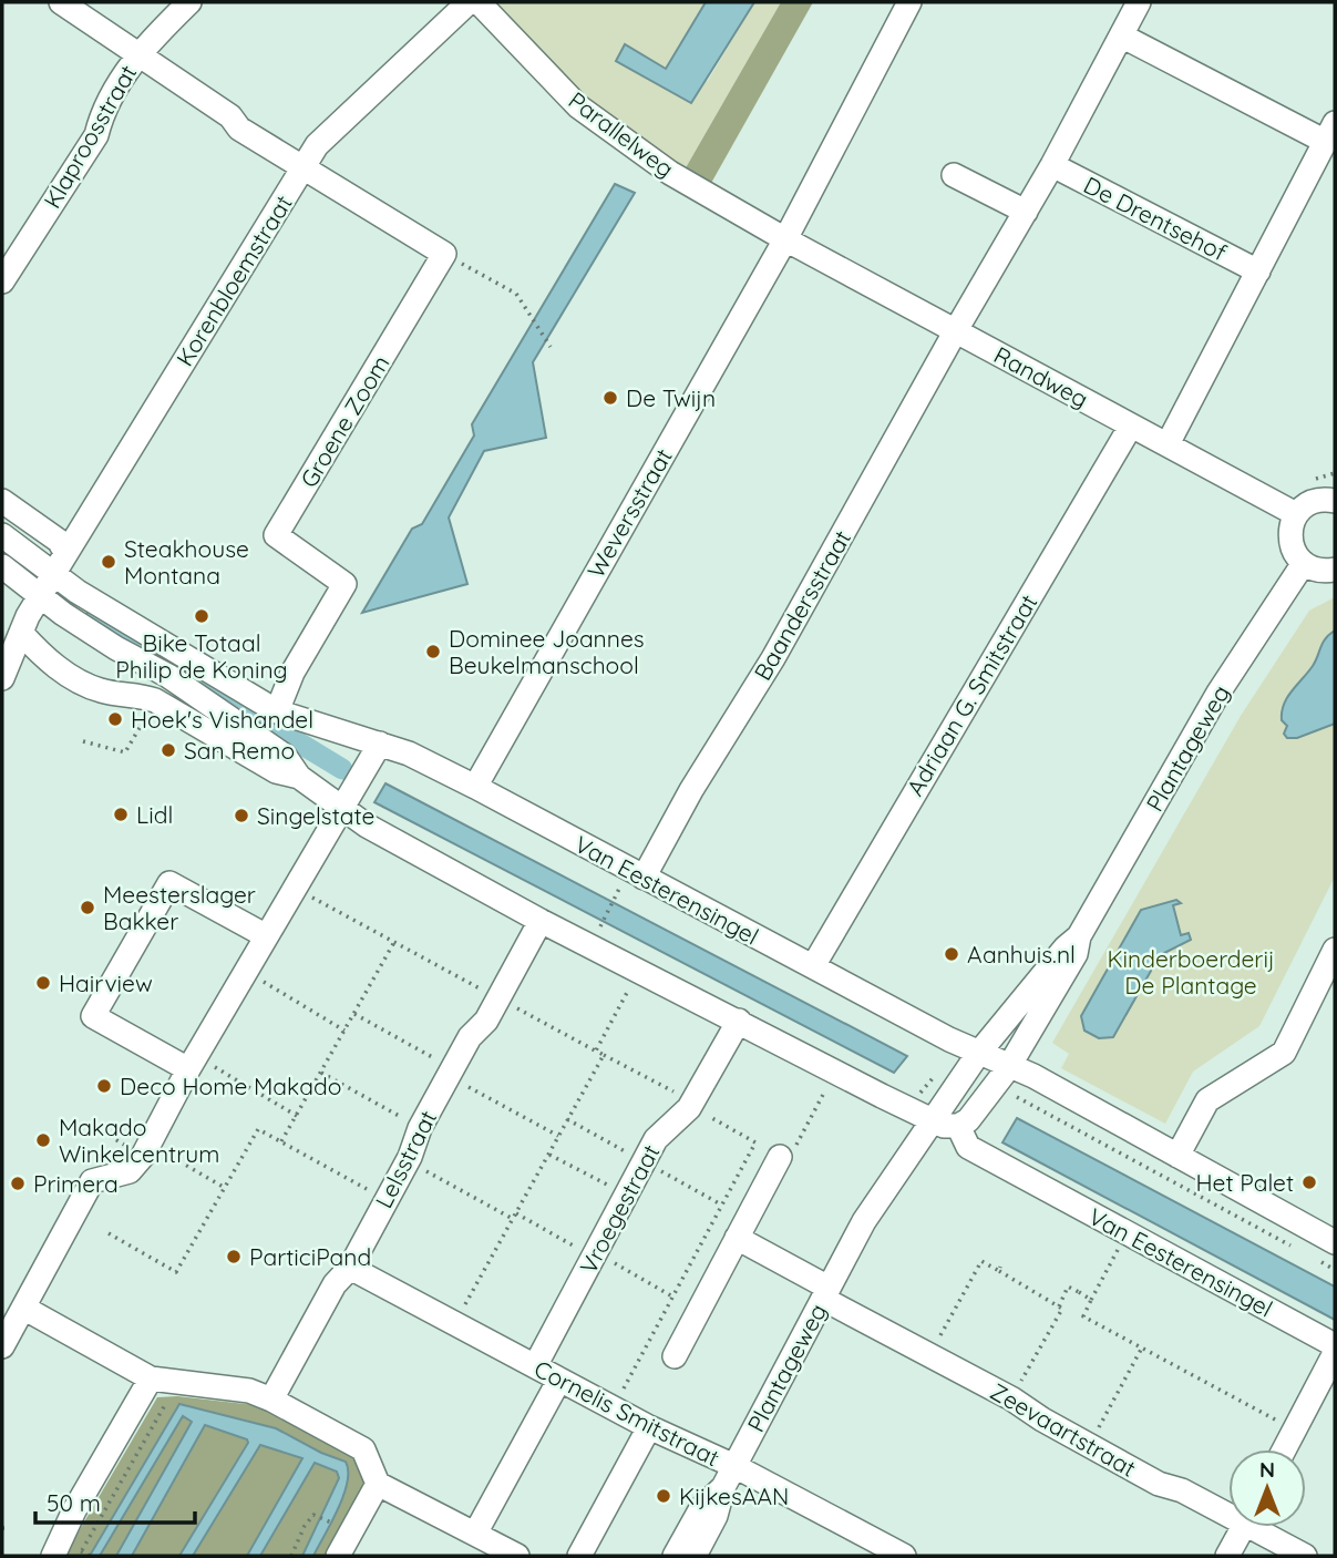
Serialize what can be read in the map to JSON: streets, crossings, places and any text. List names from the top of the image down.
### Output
{
  "streets": {
    "street": [
      "Parallelweg",
      "Klaproosstraat",
      "De Drentsehof",
      "Korenbloemstraat",
      "Randweg",
      "Groene Zoom",
      "Weversstraat",
      "Baandersstraat",
      "Adriaan G. Smitstraat",
      "Plantageweg",
      "Van Eesterensingel",
      "Lelsstraat",
      "Vroegestraat",
      "Cornelis Smitstraat",
      "Zeevaartstraat"
    ]
  },
  "crossings": [
    ["Parallelweg", "Randweg"],
    ["Parallelweg", "Weversstraat"],
    ["Korenbloemstraat", "Van Eesterensingel"],
    ["Randweg", "Weversstraat"],
    ["Randweg", "Baandersstraat"],
    ["Randweg", "Adriaan G. Smitstraat"],
    ["Groene Zoom", "Van Eesterensingel"],
    ["Weversstraat", "Van Eesterensingel"],
    ["Baandersstraat", "Van Eesterensingel"],
    ["Adriaan G. Smitstraat", "Van Eesterensingel"],
    ["Plantageweg", "Van Eesterensingel"],
    ["Plantageweg", "Cornelis Smitstraat"],
    ["Plantageweg", "Zeevaartstraat"],
    ["Van Eesterensingel", "Lelsstraat"],
    ["Van Eesterensingel", "Vroegestraat"],
    ["Lelsstraat", "Cornelis Smitstraat"],
    ["Vroegestraat", "Cornelis Smitstraat"]
  ],
  "parks": ["Kinderboerderij De Plantage"],
  "places": [
    "De Twijn",
    "Steakhouse Montana",
    "Bike Totaal Philip de Koning",
    "Dominee Joannes Beukelmanschool",
    "Hoek's Vishandel",
    "San Remo",
    "Lidl",
    "Singelstate",
    "Meesterslager Bakker",
    "Aanhuis.nl",
    "Hairview",
    "Deco Home Makado",
    "Makado Winkelcentrum",
    "Het Palet",
    "Primera",
    "ParticiPand",
    "KijkesAAN"
  ],
  "scale_bar": "50 m",
  "north": "top"
}
